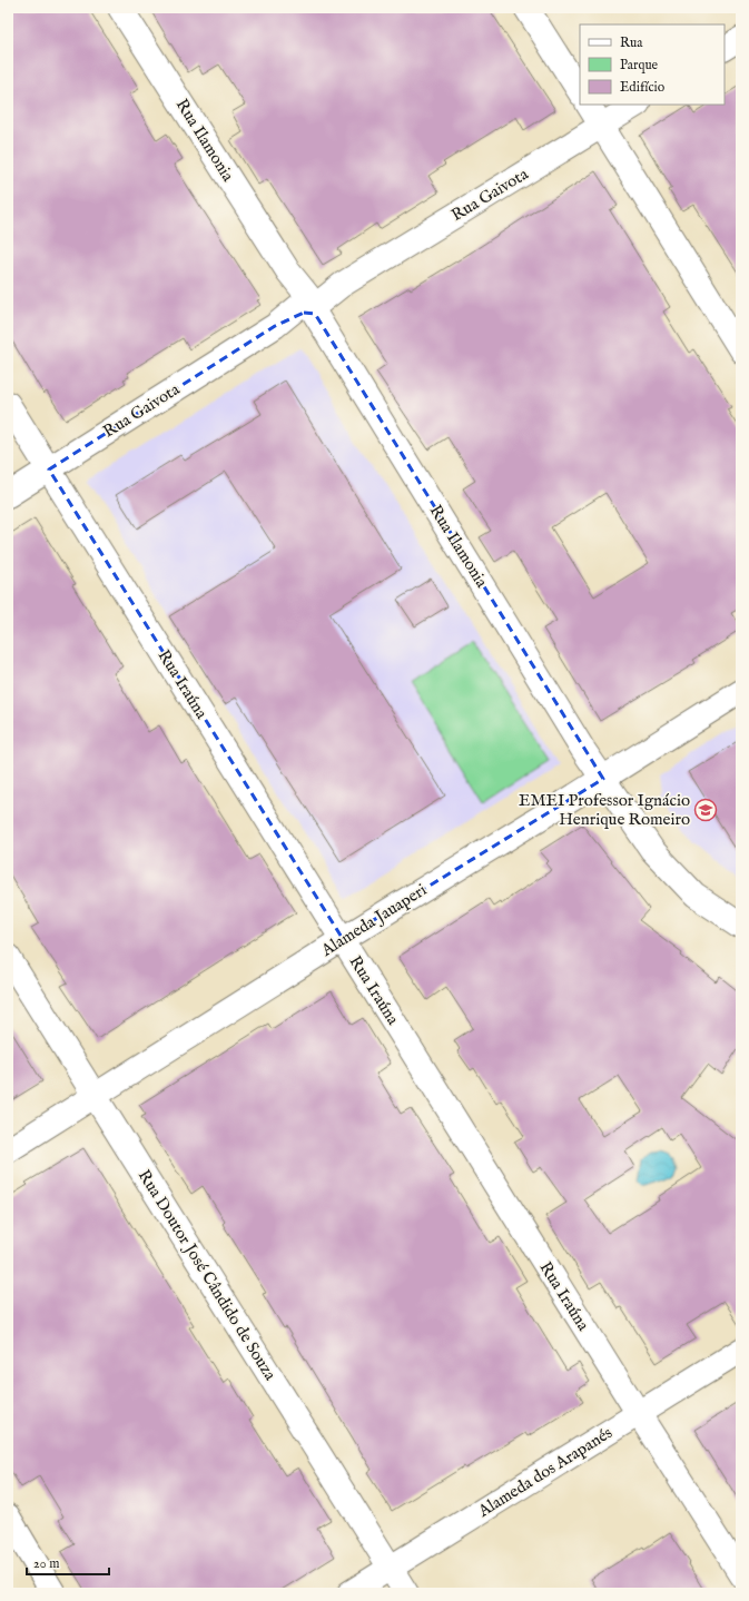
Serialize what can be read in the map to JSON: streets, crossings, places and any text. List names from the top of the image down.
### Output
{
  "streets": {
    "street": [
      "Rua Ilamonia",
      "Rua Gaivota",
      "Rua Iraúna",
      "Alameda Jauaperi",
      "Rua Doutor José Cândido de Souza",
      "Alameda dos Arapanés"
    ]
  },
  "crossings": [
    ["Rua Ilamonia", "Rua Gaivota"],
    ["Rua Ilamonia", "Alameda Jauaperi"],
    ["Rua Gaivota", "Rua Iraúna"],
    ["Rua Iraúna", "Alameda Jauaperi"],
    ["Rua Iraúna", "Alameda dos Arapanés"],
    ["Alameda Jauaperi", "Rua Doutor José Cândido de Souza"],
    ["Rua Doutor José Cândido de Souza", "Alameda dos Arapanés"]
  ],
  "places": {
    "school or university": ["EMEI Professor Ignácio Henrique Romeiro"]
  },
  "legend": ["Rua", "Parque", "Edifício"],
  "scale_bar": "20 m"
}
